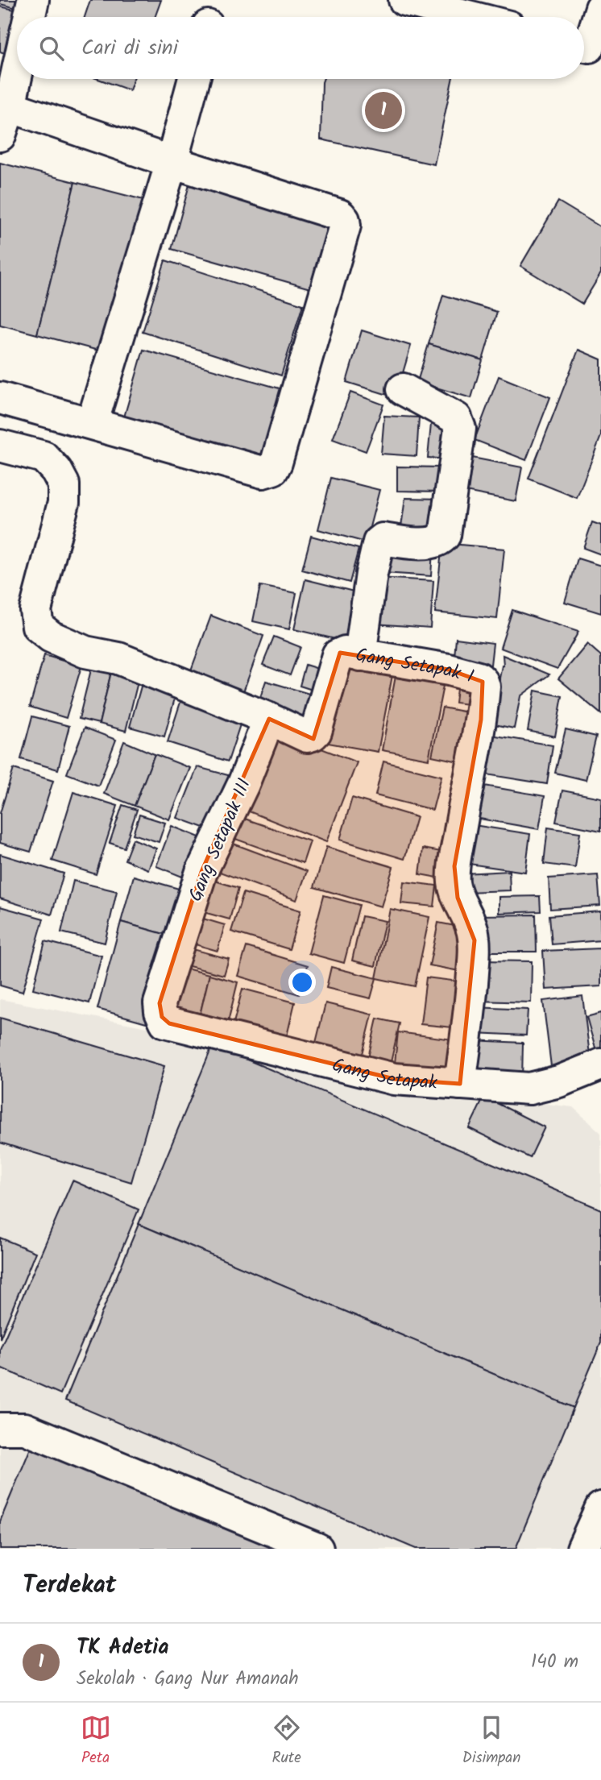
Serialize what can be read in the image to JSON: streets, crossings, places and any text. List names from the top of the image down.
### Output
{
  "streets": {
    "street": ["Gang Setapak I", "Gang Setapak III", "Gang Setapak"]
  },
  "crossings": [
    ["Gang Setapak I", "Gang Setapak III"],
    ["Gang Setapak I", "Gang Setapak"],
    ["Gang Setapak III", "Gang Setapak"]
  ],
  "page": {
    "search": "Cari di sini",
    "pins": "1",
    "heading": "Terdekat",
    "list": [
      {
        "mark": "1",
        "name": "TK Adetia",
        "note": "Sekolah · Gang Nur Amanah",
        "value": "140 m"
      }
    ],
    "nav": ["Peta", "Rute", "Disimpan"]
  }
}
